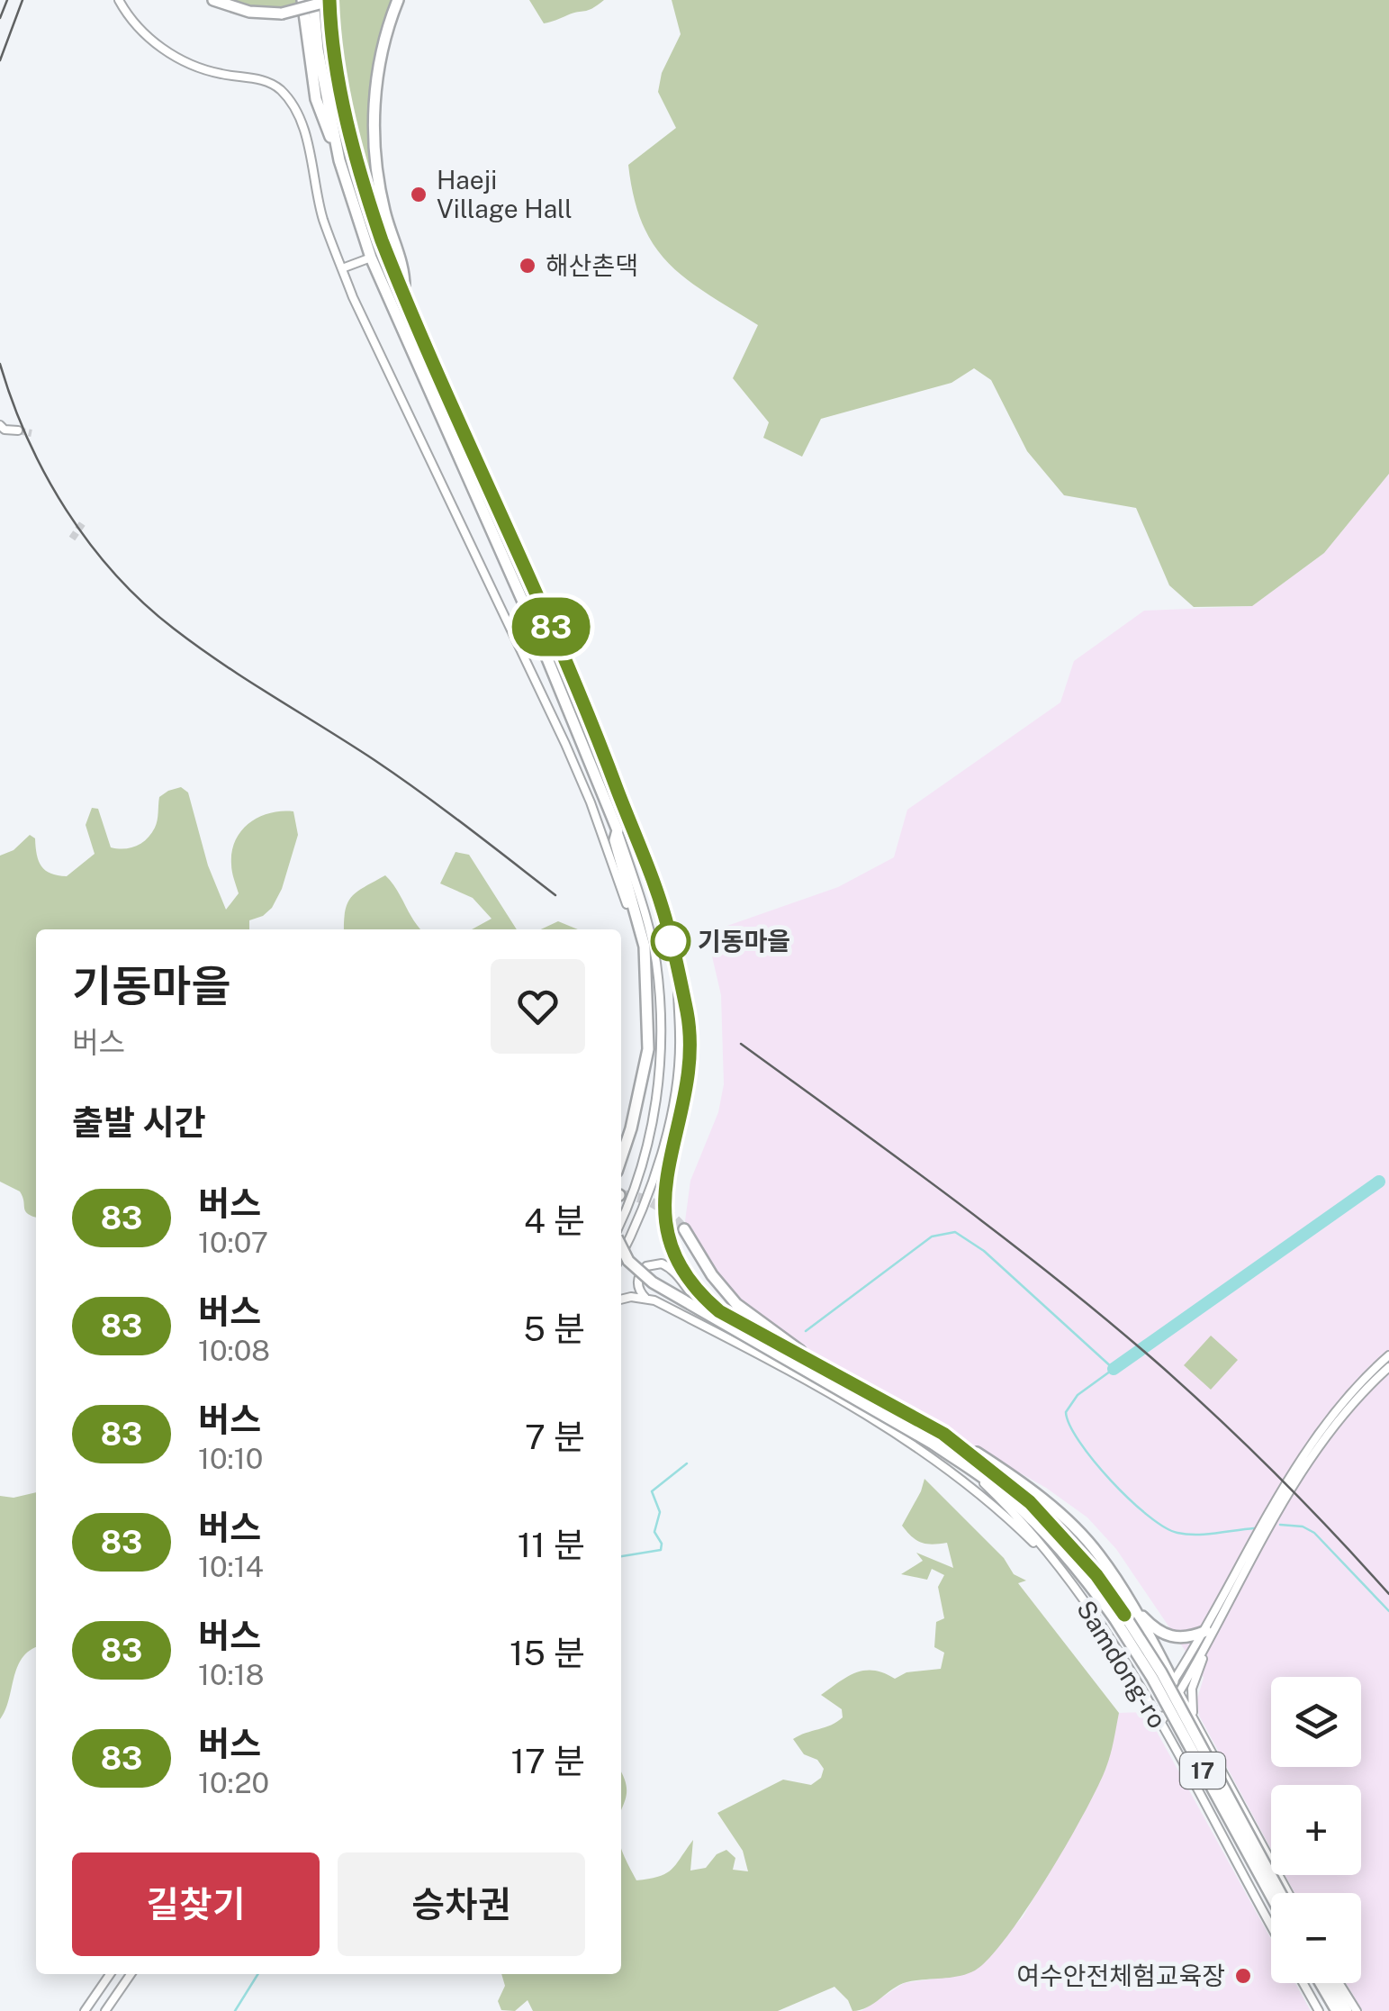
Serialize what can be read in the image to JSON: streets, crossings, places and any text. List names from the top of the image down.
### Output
{
  "streets": {
    "highway": ["17"],
    "street": ["Samdong-ro"]
  },
  "places": [
    "Haeji Village Hall",
    "해산촌댁",
    "기동마을",
    "여수안전체험교육장"
  ],
  "lines": ["bus line 83"],
  "page": {
    "on_map": "83",
    "heading": [
      ["기동마을", "버스"],
      "출발 시간"
    ],
    "list": [
      {
        "mark": "83",
        "name": "버스",
        "note": "10:07",
        "value": "4 분"
      },
      {
        "mark": "83",
        "name": "버스",
        "note": "10:08",
        "value": "5 분"
      },
      {
        "mark": "83",
        "name": "버스",
        "note": "10:10",
        "value": "7 분"
      },
      {
        "mark": "83",
        "name": "버스",
        "note": "10:14",
        "value": "11 분"
      },
      {
        "mark": "83",
        "name": "버스",
        "note": "10:18",
        "value": "15 분"
      },
      {
        "mark": "83",
        "name": "버스",
        "note": "10:20",
        "value": "17 분"
      }
    ],
    "map_buttons": ["+", "−"],
    "buttons": ["길찾기", "승차권"]
  }
}
